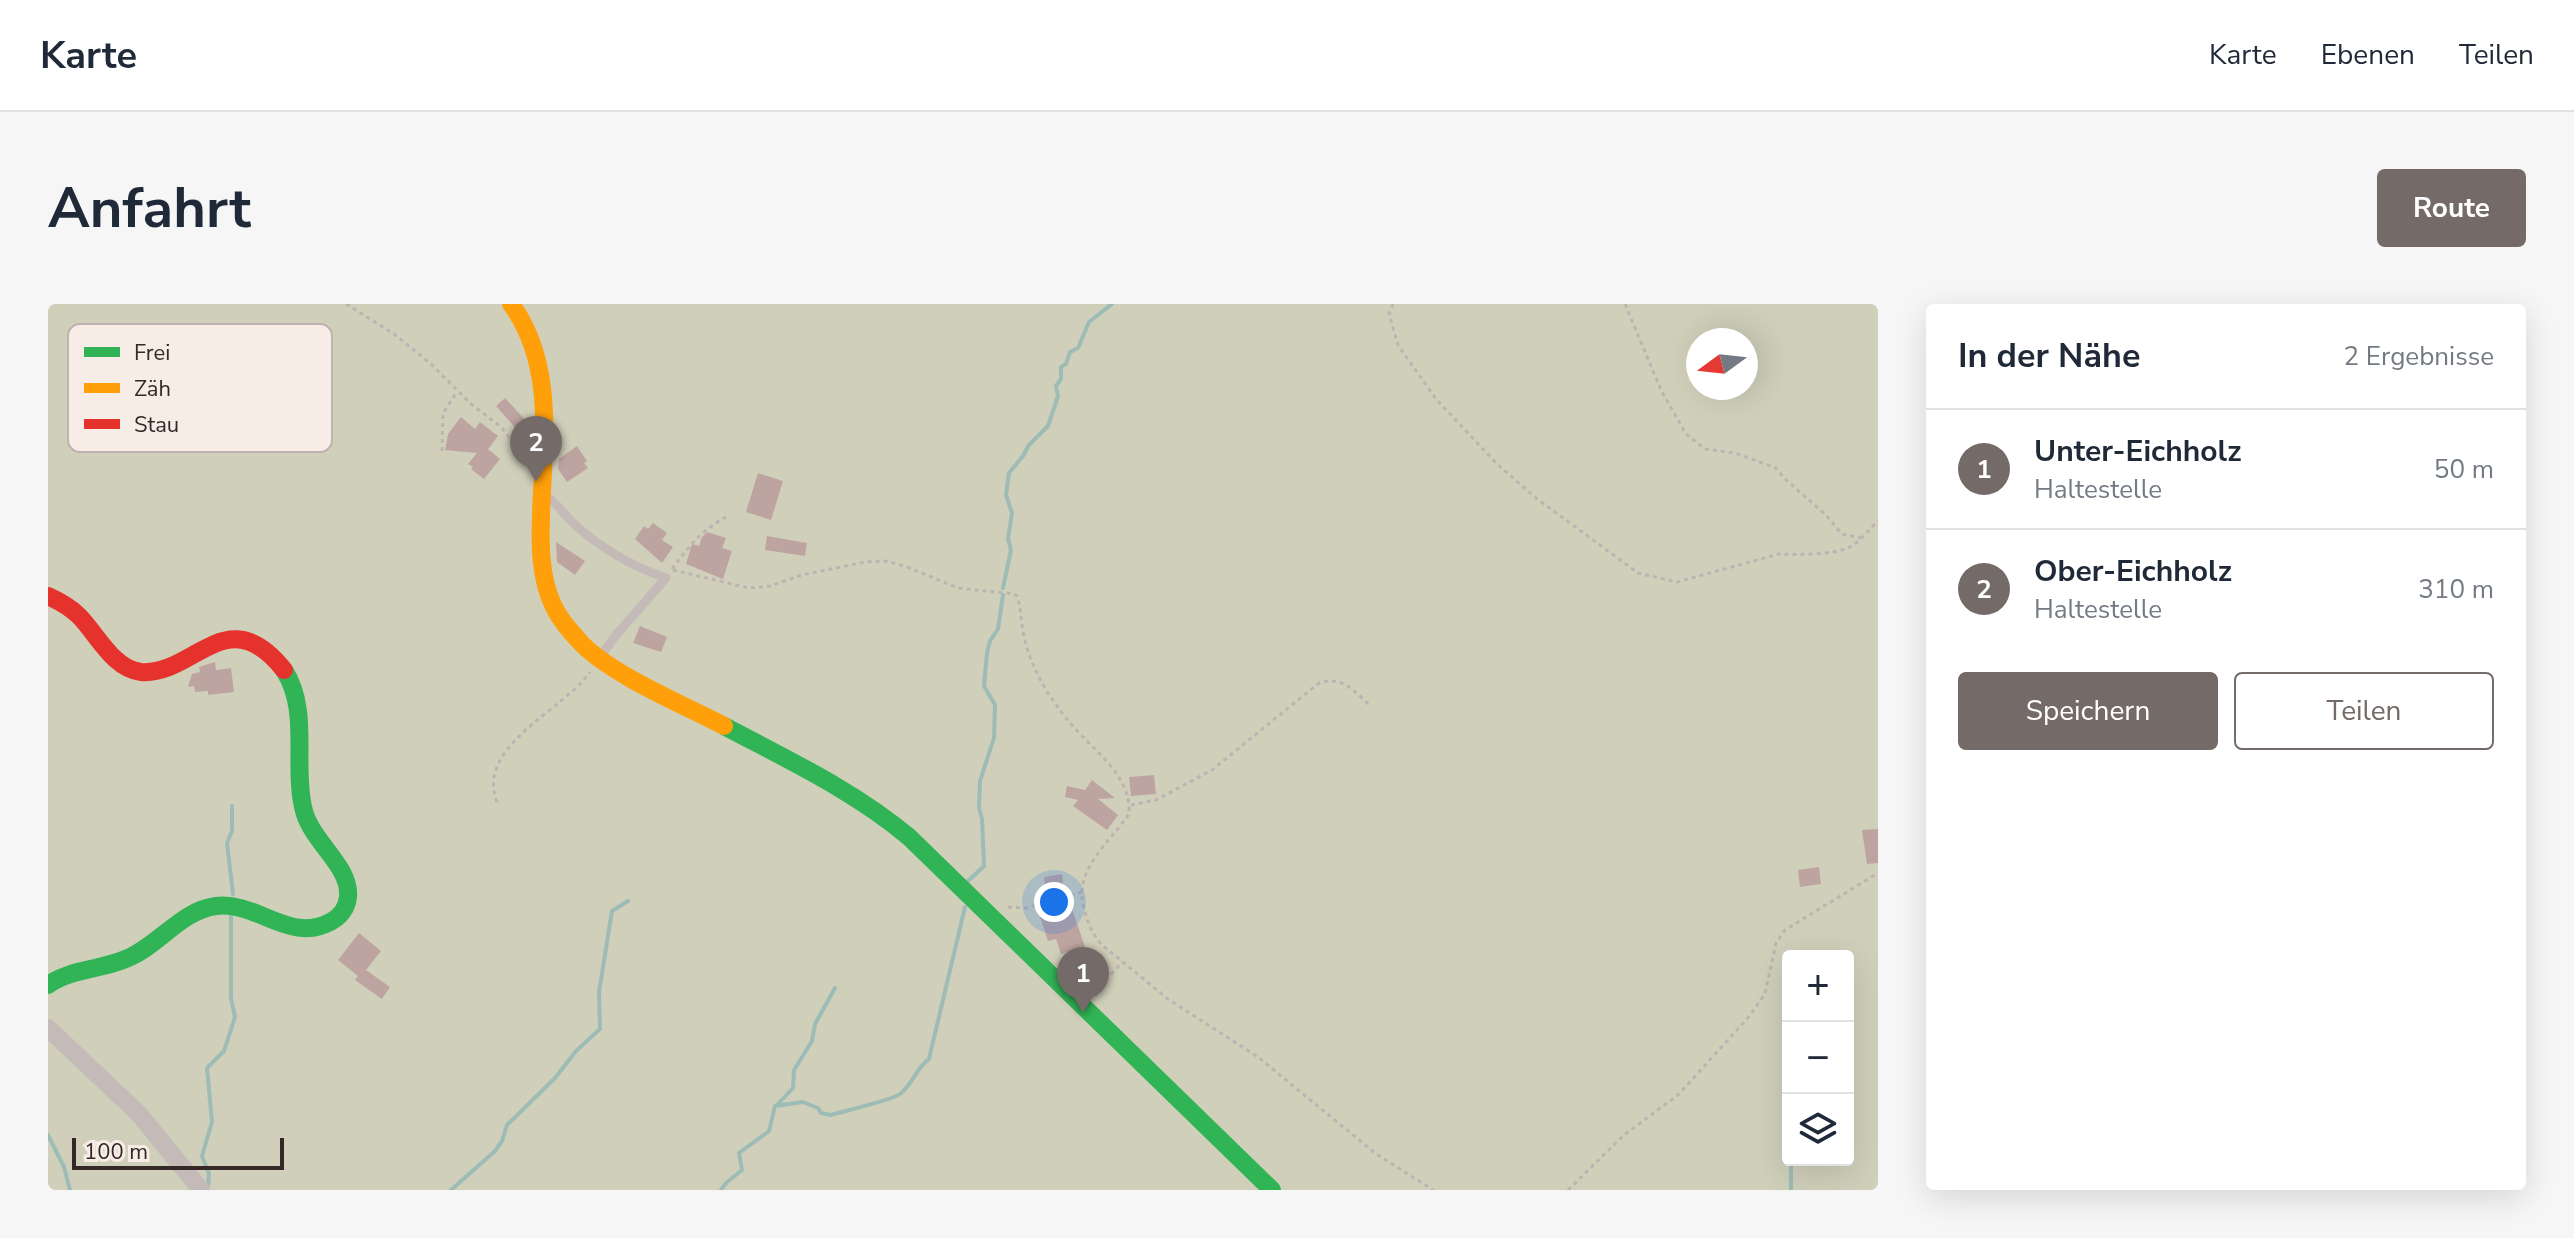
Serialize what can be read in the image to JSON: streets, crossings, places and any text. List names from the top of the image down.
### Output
{
  "legend": ["Frei", "Zäh", "Stau"],
  "scale_bar": "100 m",
  "north": "left",
  "page": {
    "header": "Karte",
    "nav": ["Karte", "Ebenen", "Teilen"],
    "buttons": [
      "Route",
      ["Speichern", "Teilen"]
    ],
    "title": "Anfahrt",
    "heading": ["In der Nähe", "2 Ergebnisse"],
    "list": [
      {
        "mark": "1",
        "name": "Unter-Eichholz",
        "note": "Haltestelle",
        "value": "50 m"
      },
      {
        "mark": "2",
        "name": "Ober-Eichholz",
        "note": "Haltestelle",
        "value": "310 m"
      }
    ],
    "pins": ["2", "1"],
    "map_buttons": ["+", "−"],
    "scale": "100 m"
  }
}
